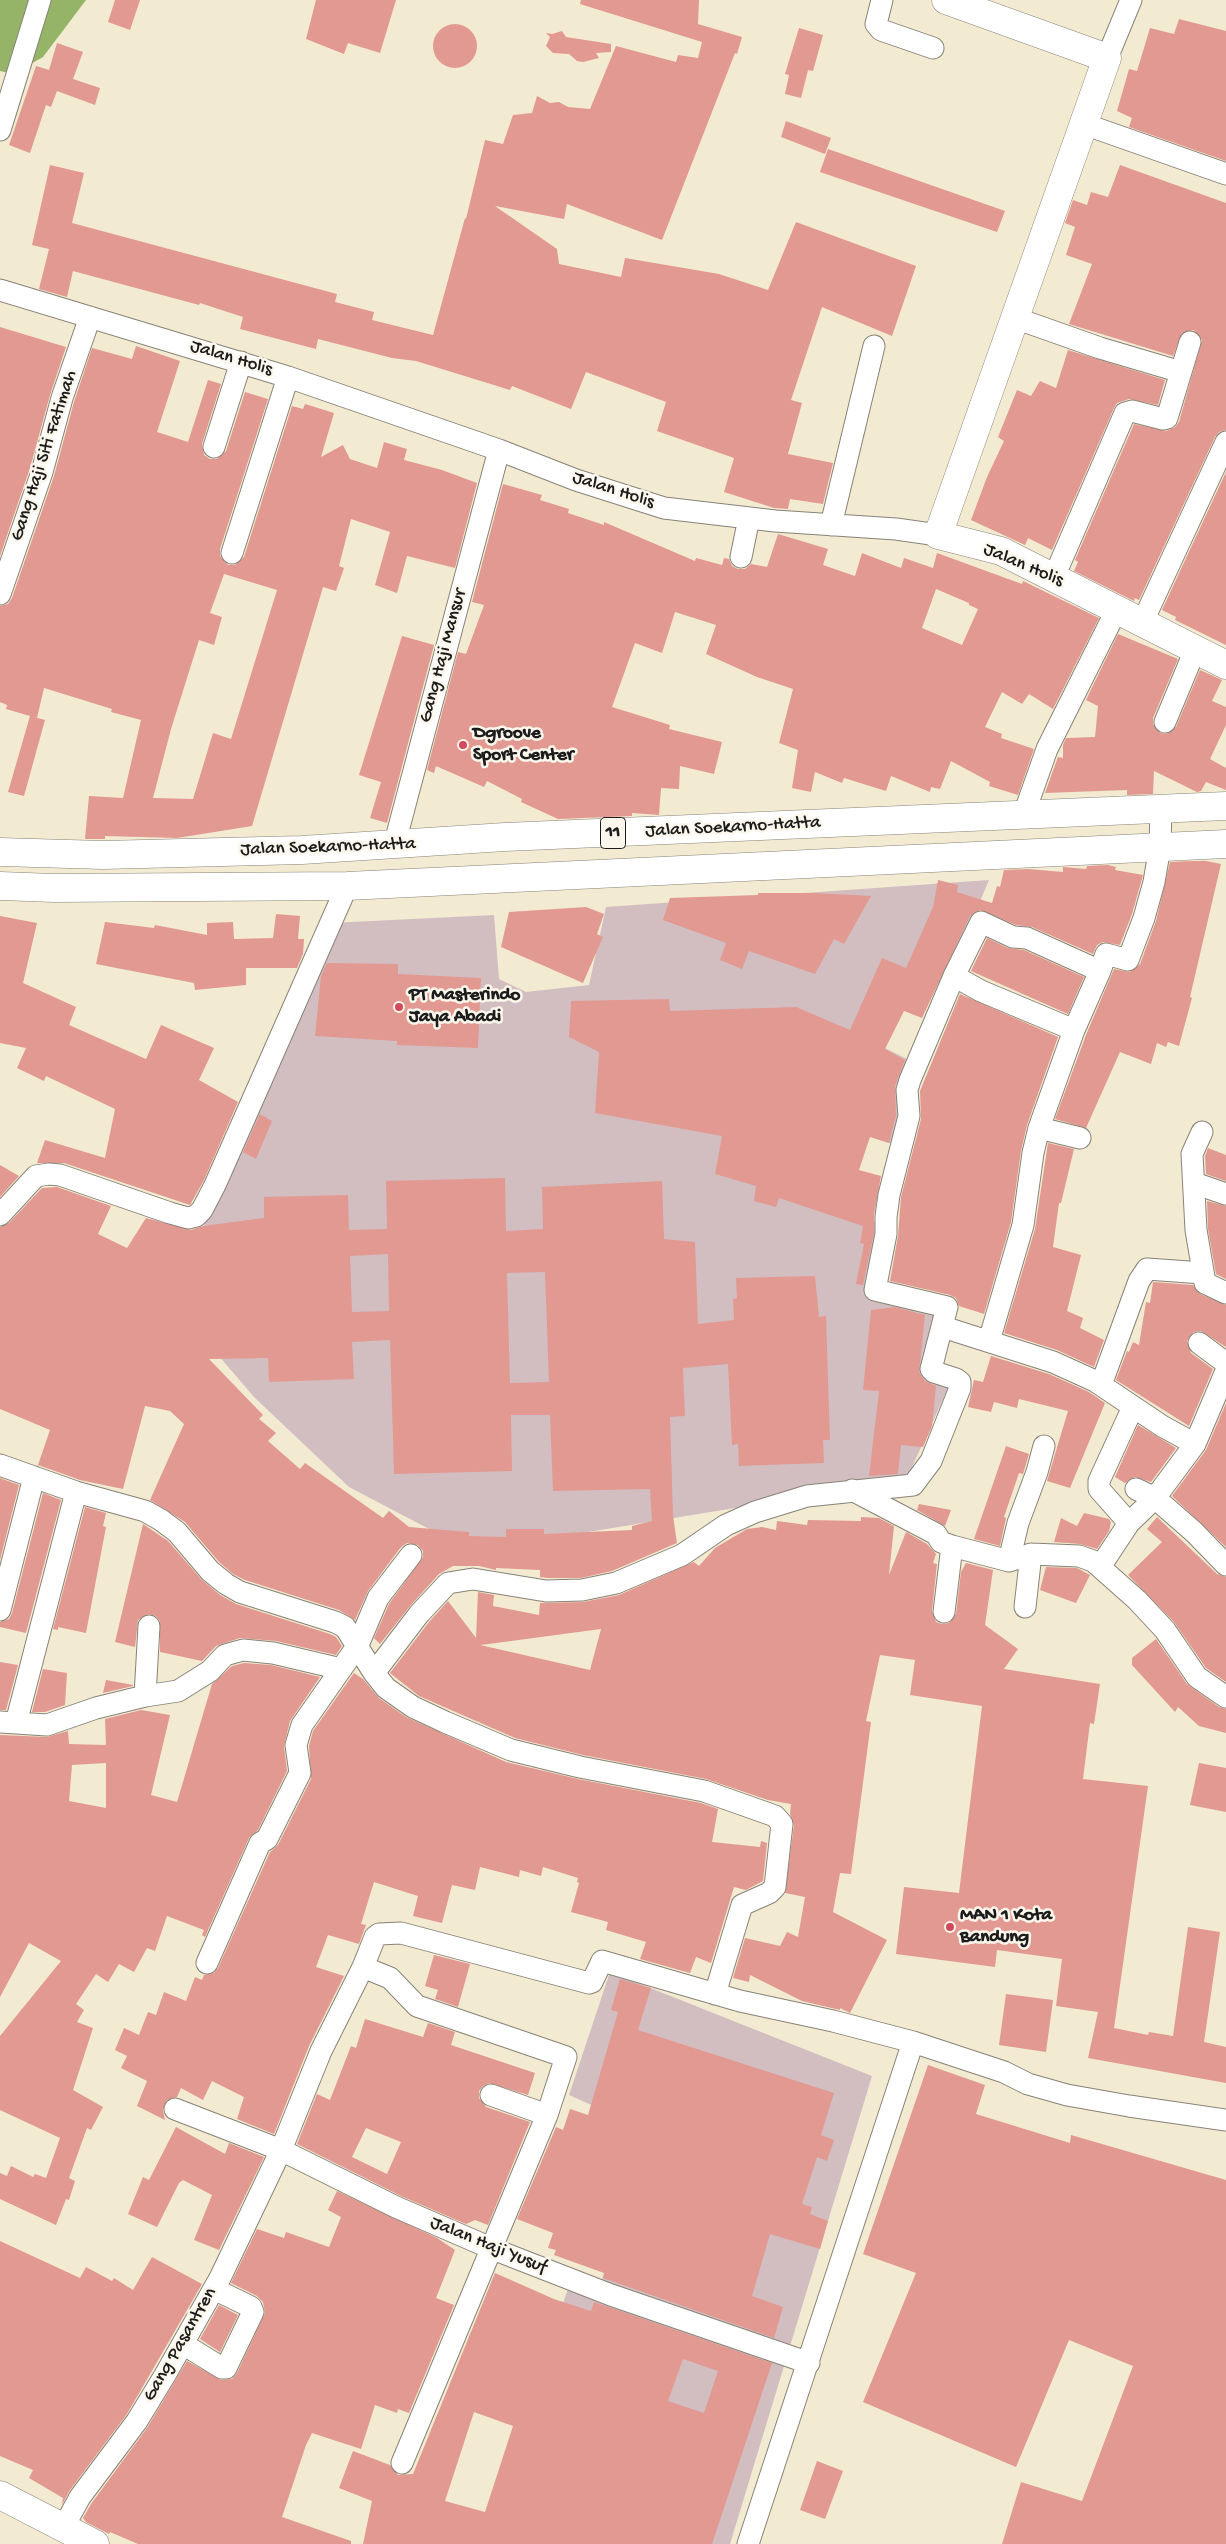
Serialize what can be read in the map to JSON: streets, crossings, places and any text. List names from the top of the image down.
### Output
{
  "streets": {
    "main road": ["Jalan Holis", "Jalan Soekarno-Hatta", "11"],
    "street": [
      "Gang Haji Siti Fatimah",
      "Gang Haji Mansur",
      "Jalan Haji Yusuf",
      "Gang Pasantren"
    ]
  },
  "crossings": [
    ["Jalan Holis", "Gang Haji Siti Fatimah"],
    ["Jalan Holis", "Gang Haji Mansur"],
    ["Gang Haji Mansur", "Jalan Soekarno-Hatta"],
    ["Jalan Haji Yusuf", "Gang Pasantren"]
  ],
  "places": ["Dgroove Sport Center", "PT Masterindo Jaya Abadi", "MAN 1 Kota Bandung"]
}
